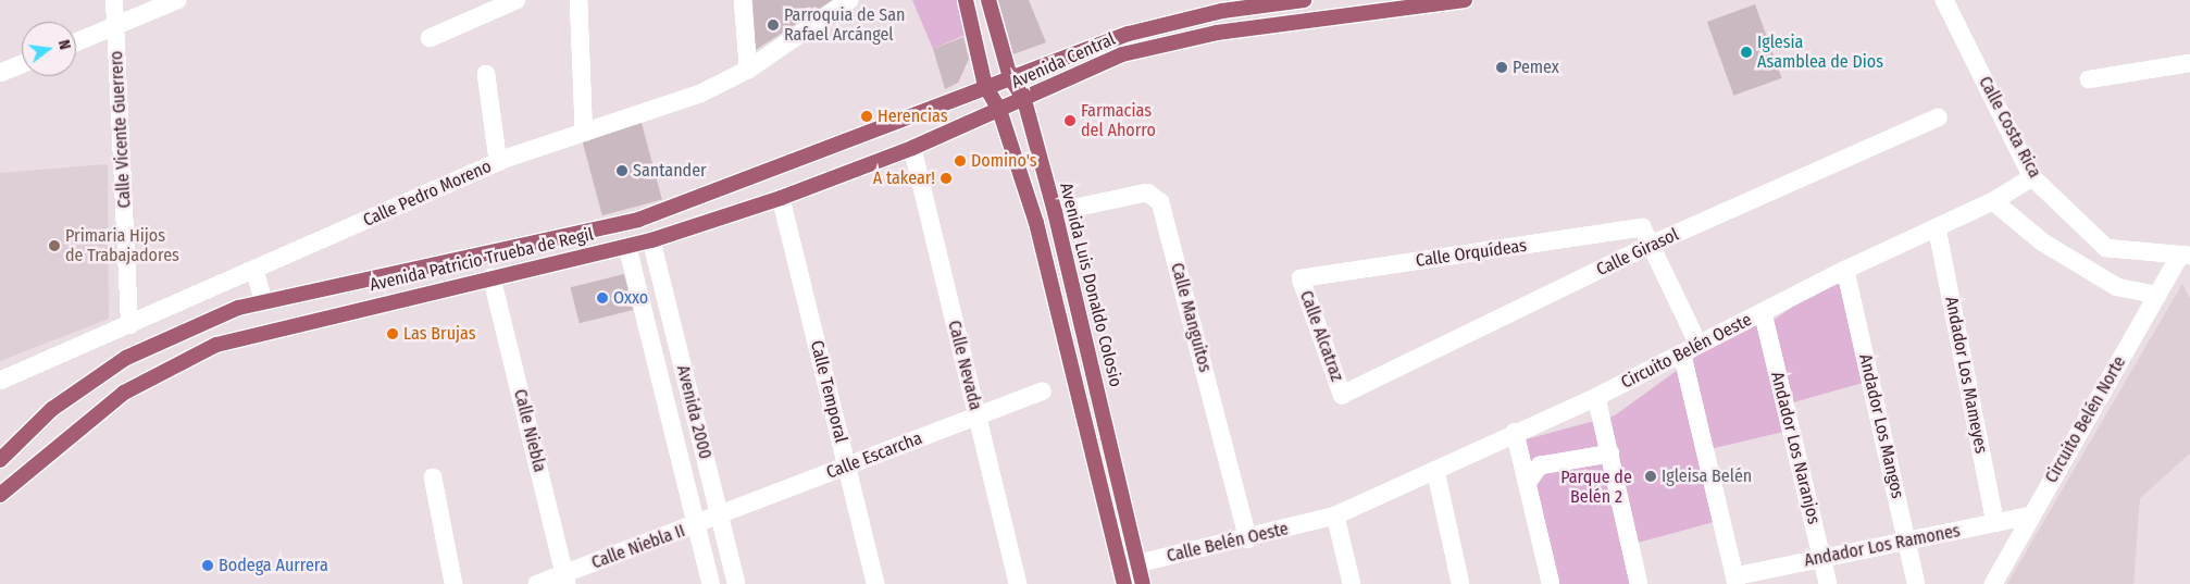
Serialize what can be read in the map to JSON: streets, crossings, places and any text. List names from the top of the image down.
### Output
{
  "streets": {
    "main road": ["Avenida Central", "Avenida Patricio Trueba de Regil", "Avenida Luis Donaldo Colosio"],
    "street": [
      "Calle Costa Rica",
      "Calle Vicente Guerrero",
      "Calle Pedro Moreno",
      "Calle Girasol",
      "Calle Orquídeas",
      "Calle Manguitos",
      "Calle Alcatraz",
      "Circuito Belén Oeste",
      "Calle Nevada",
      "Andador Los Mameyes",
      "Calle Temporal",
      "Avenida 2000",
      "Circuito Belén Norte",
      "Andador Los Mangos",
      "Calle Niebla",
      "Andador Los Naranjos",
      "Calle Escarcha",
      "Calle Belén Oeste",
      "Andador Los Ramones",
      "Calle Niebla II"
    ]
  },
  "crossings": [
    ["Avenida Central", "Avenida Patricio Trueba de Regil"],
    ["Avenida Central", "Avenida Luis Donaldo Colosio"],
    ["Calle Costa Rica", "Circuito Belén Oeste"],
    ["Calle Costa Rica", "Circuito Belén Norte"],
    ["Calle Vicente Guerrero", "Calle Pedro Moreno"],
    ["Calle Girasol", "Calle Orquídeas"],
    ["Calle Girasol", "Calle Alcatraz"],
    ["Calle Orquídeas", "Calle Alcatraz"],
    ["Avenida Patricio Trueba de Regil", "Calle Nevada"],
    ["Avenida Patricio Trueba de Regil", "Calle Temporal"],
    ["Avenida Patricio Trueba de Regil", "Avenida 2000"],
    ["Avenida Patricio Trueba de Regil", "Calle Niebla"],
    ["Avenida Luis Donaldo Colosio", "Calle Manguitos"],
    ["Avenida Luis Donaldo Colosio", "Calle Belén Oeste"],
    ["Calle Manguitos", "Calle Belén Oeste"],
    ["Circuito Belén Oeste", "Andador Los Mameyes"],
    ["Circuito Belén Oeste", "Andador Los Mangos"],
    ["Circuito Belén Oeste", "Andador Los Naranjos"],
    ["Circuito Belén Oeste", "Calle Belén Oeste"],
    ["Calle Nevada", "Calle Escarcha"],
    ["Andador Los Mameyes", "Andador Los Ramones"],
    ["Calle Temporal", "Calle Escarcha"],
    ["Avenida 2000", "Calle Escarcha"],
    ["Avenida 2000", "Calle Niebla II"],
    ["Circuito Belén Norte", "Andador Los Ramones"],
    ["Andador Los Mangos", "Andador Los Ramones"],
    ["Calle Niebla", "Calle Niebla II"],
    ["Andador Los Naranjos", "Andador Los Ramones"],
    ["Calle Escarcha", "Calle Niebla II"]
  ],
  "parks": ["Parque de Belén 2"],
  "places": [
    "Parroquia de San Rafael Arcángel",
    "Iglesia Asamblea de Dios",
    "Pemex",
    "Herencias",
    "Farmacias del Ahorro",
    "Domino's",
    "Santander",
    "A takear!",
    "Primaria Hijos de Trabajadores",
    "Oxxo",
    "Las Brujas",
    "Igleisa Belén",
    "Bodega Aurrera"
  ],
  "north": "right"
}
